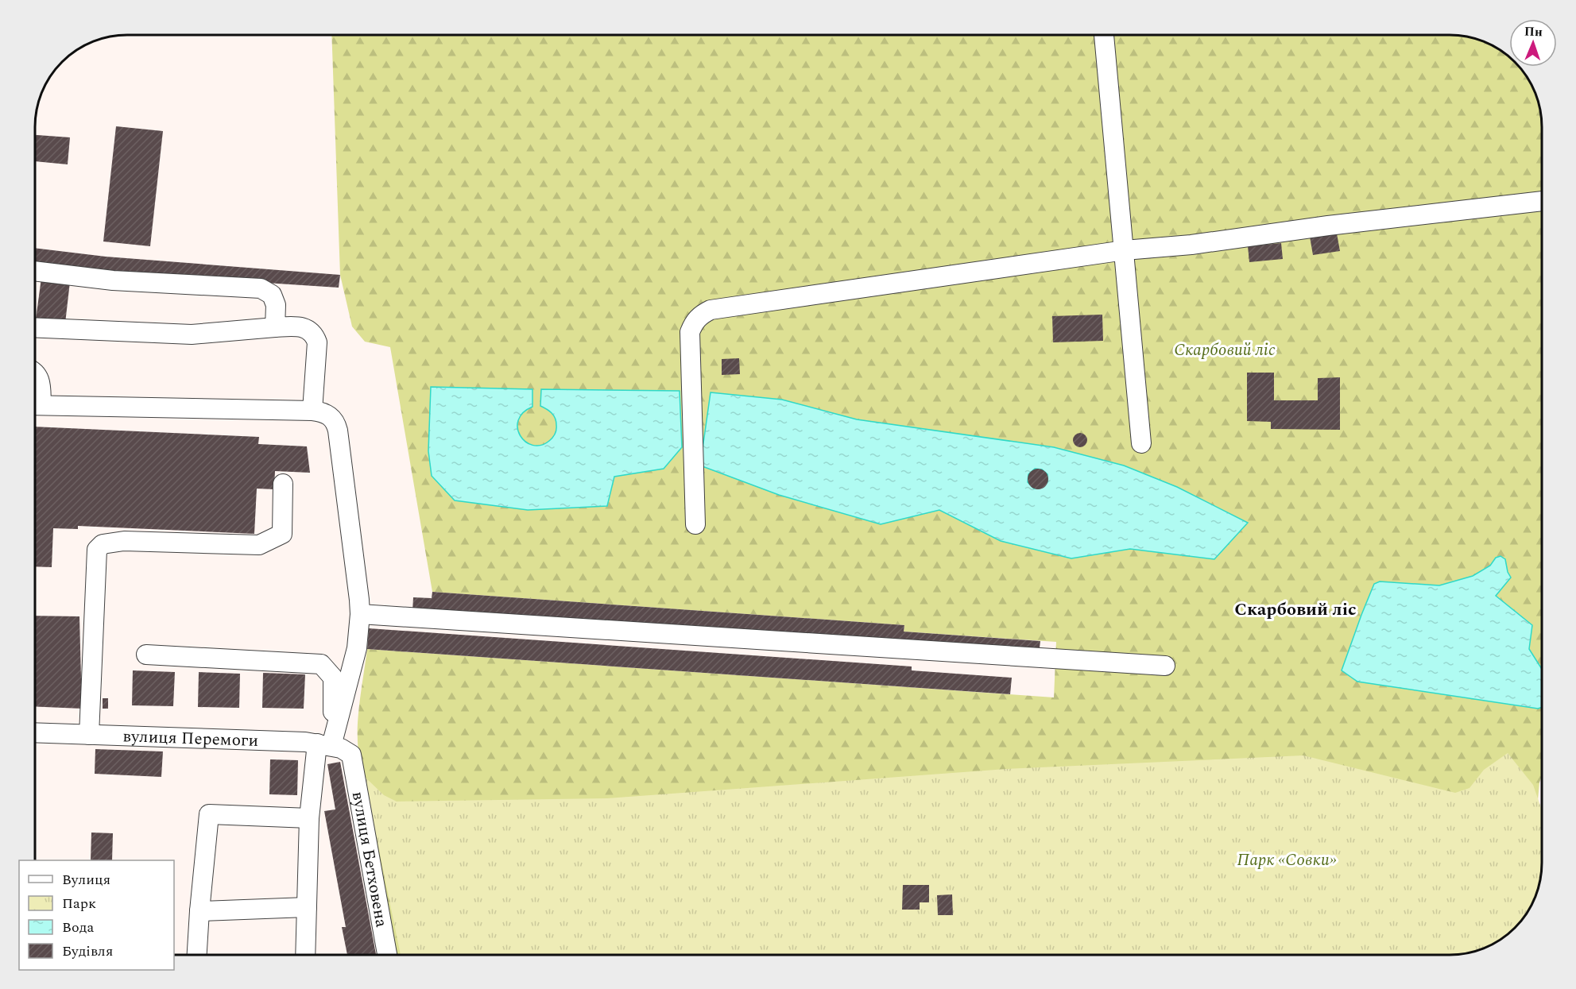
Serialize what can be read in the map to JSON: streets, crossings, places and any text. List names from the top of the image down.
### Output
{
  "streets": {
    "street": ["вулиця Перемоги", "вулиця Бетховена"]
  },
  "crossings": [
    ["вулиця Перемоги", "вулиця Бетховена"]
  ],
  "districts": ["Скарбовий ліс"],
  "parks": ["Скарбовий ліс", "Парк «Совки»"],
  "legend": [
    "Вулиця",
    "Парк",
    "Вода",
    "Будівля"
  ],
  "north": "top"
}
